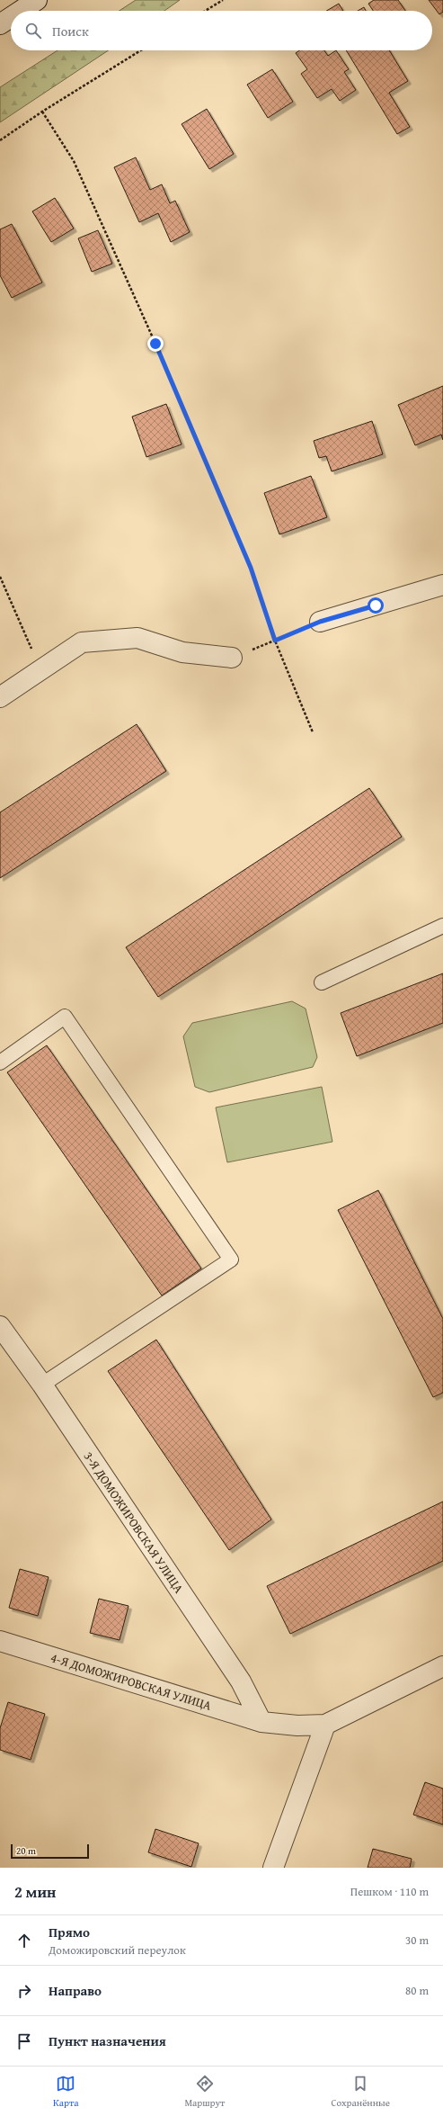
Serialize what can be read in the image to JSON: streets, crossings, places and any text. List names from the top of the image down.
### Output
{
  "streets": {
    "street": ["3-Я ДОМОЖИРОВСКАЯ УЛИЦА", "4-Я ДОМОЖИРОВСКАЯ УЛИЦА"]
  },
  "crossings": [
    ["3-Я ДОМОЖИРОВСКАЯ УЛИЦА", "4-Я ДОМОЖИРОВСКАЯ УЛИЦА"]
  ],
  "scale_bar": "20 m",
  "page": {
    "search": "Поиск",
    "scale": "20 m",
    "heading": ["2 мин", "Пешком · 110 m"],
    "list": [
      ["Прямо", "Доможировский переулок", "30 m"],
      ["Направо", "80 m"],
      "Пункт назначения"
    ],
    "nav": ["Карта", "Маршрут", "Сохранённые"]
  }
}
